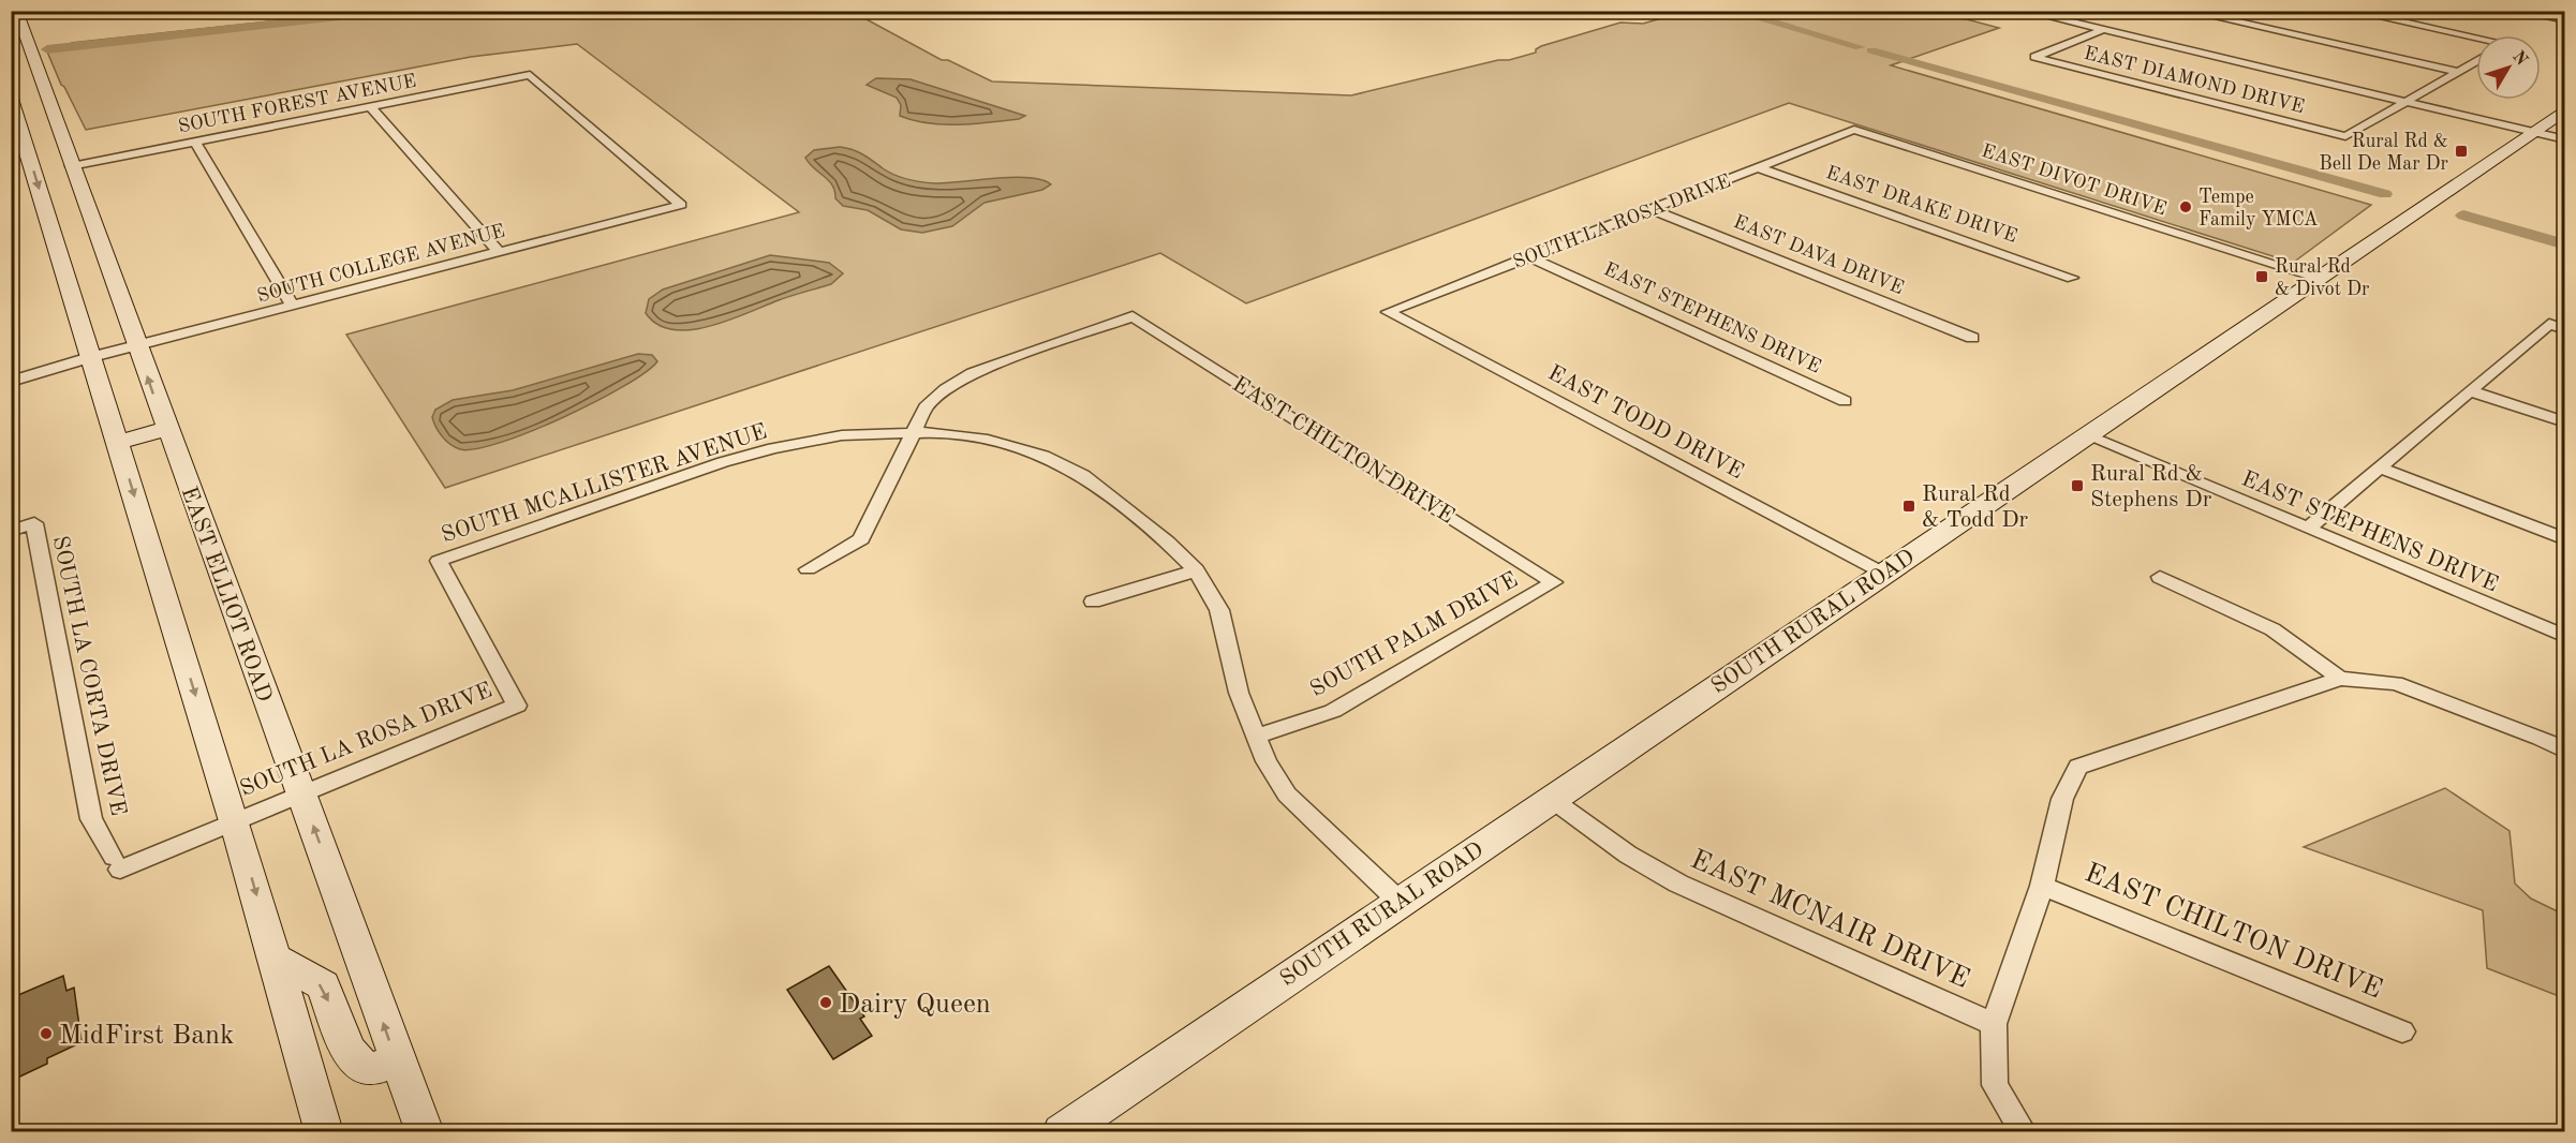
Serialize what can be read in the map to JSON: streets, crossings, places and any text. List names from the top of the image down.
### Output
{
  "streets": {
    "main road": ["EAST ELLIOT ROAD", "SOUTH RURAL ROAD"],
    "street": [
      "EAST DIAMOND DRIVE",
      "SOUTH FOREST AVENUE",
      "EAST DIVOT DRIVE",
      "EAST DRAKE DRIVE",
      "SOUTH LA ROSA DRIVE",
      "EAST DAVA DRIVE",
      "SOUTH COLLEGE AVENUE",
      "EAST STEPHENS DRIVE",
      "EAST TODD DRIVE",
      "EAST CHILTON DRIVE",
      "SOUTH MCALLISTER AVENUE",
      "SOUTH PALM DRIVE",
      "SOUTH LA CORTA DRIVE",
      "EAST MCNAIR DRIVE"
    ]
  },
  "crossings": [
    ["SOUTH FOREST AVENUE", "SOUTH COLLEGE AVENUE"],
    ["SOUTH FOREST AVENUE", "EAST ELLIOT ROAD"],
    ["EAST DIVOT DRIVE", "SOUTH LA ROSA DRIVE"],
    ["EAST DIVOT DRIVE", "SOUTH RURAL ROAD"],
    ["EAST DRAKE DRIVE", "SOUTH LA ROSA DRIVE"],
    ["SOUTH LA ROSA DRIVE", "EAST DAVA DRIVE"],
    ["SOUTH LA ROSA DRIVE", "EAST STEPHENS DRIVE"],
    ["SOUTH LA ROSA DRIVE", "EAST TODD DRIVE"],
    ["SOUTH LA ROSA DRIVE", "SOUTH MCALLISTER AVENUE"],
    ["SOUTH LA ROSA DRIVE", "EAST ELLIOT ROAD"],
    ["SOUTH LA ROSA DRIVE", "SOUTH LA CORTA DRIVE"],
    ["SOUTH COLLEGE AVENUE", "EAST ELLIOT ROAD"],
    ["EAST STEPHENS DRIVE", "SOUTH RURAL ROAD"],
    ["EAST TODD DRIVE", "SOUTH RURAL ROAD"],
    ["EAST CHILTON DRIVE", "SOUTH MCALLISTER AVENUE"],
    ["EAST CHILTON DRIVE", "SOUTH PALM DRIVE"],
    ["SOUTH RURAL ROAD", "EAST MCNAIR DRIVE"]
  ],
  "places": {
    "transit": [
      "Rural Rd & Bell De Mar Dr",
      "Rural Rd & Divot Dr",
      "Rural Rd & Stephens Dr",
      "Rural Rd & Todd Dr"
    ],
    "other": ["Tempe Family YMCA", "Dairy Queen", "MidFirst Bank"]
  },
  "north": "top right"
}
